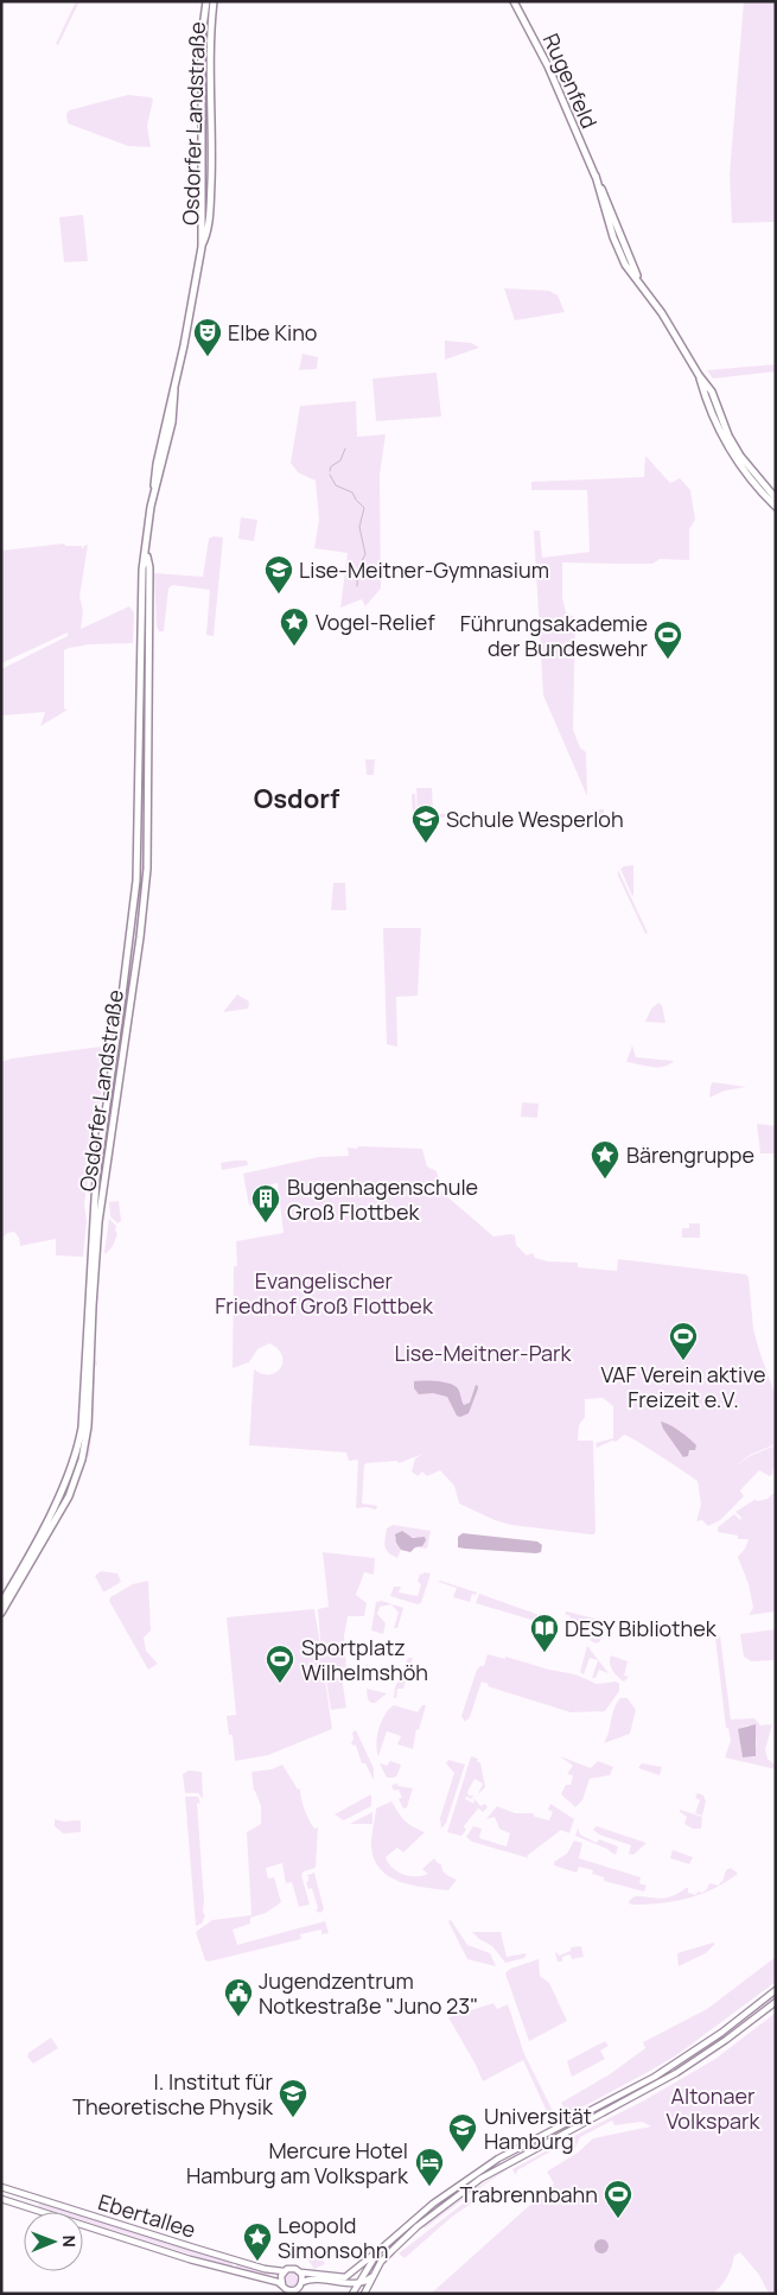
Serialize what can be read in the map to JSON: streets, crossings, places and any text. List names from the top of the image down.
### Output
{
  "streets": {
    "main road": ["Rugenfeld", "Osdorfer Landstraße", "Ebertallee"]
  },
  "districts": ["Osdorf"],
  "parks": ["Evangelischer Friedhof Groß Flottbek", "Lise-Meitner-Park", "Altonaer Volkspark"],
  "places": {
    "theatre": ["Elbe Kino"],
    "school or university": [
      "Lise-Meitner-Gymnasium",
      "Schule Wesperloh",
      "I. Institut für Theoretische Physik",
      "Universität Hamburg"
    ],
    "place": ["Vogel-Relief", "Bärengruppe", "Leopold Simonsohn"],
    "sports": [
      "Führungsakademie der Bundeswehr",
      "VAF Verein aktive Freizeit e.V.",
      "Sportplatz Wilhelmshöh",
      "Trabrennbahn"
    ],
    "building": ["Bugenhagenschule Groß Flottbek"],
    "library": ["DESY Bibliothek"],
    "public building": ["Jugendzentrum Notkestraße \"Juno 23\""],
    "hotel": ["Mercure Hotel Hamburg am Volkspark"]
  },
  "north": "right"
}
